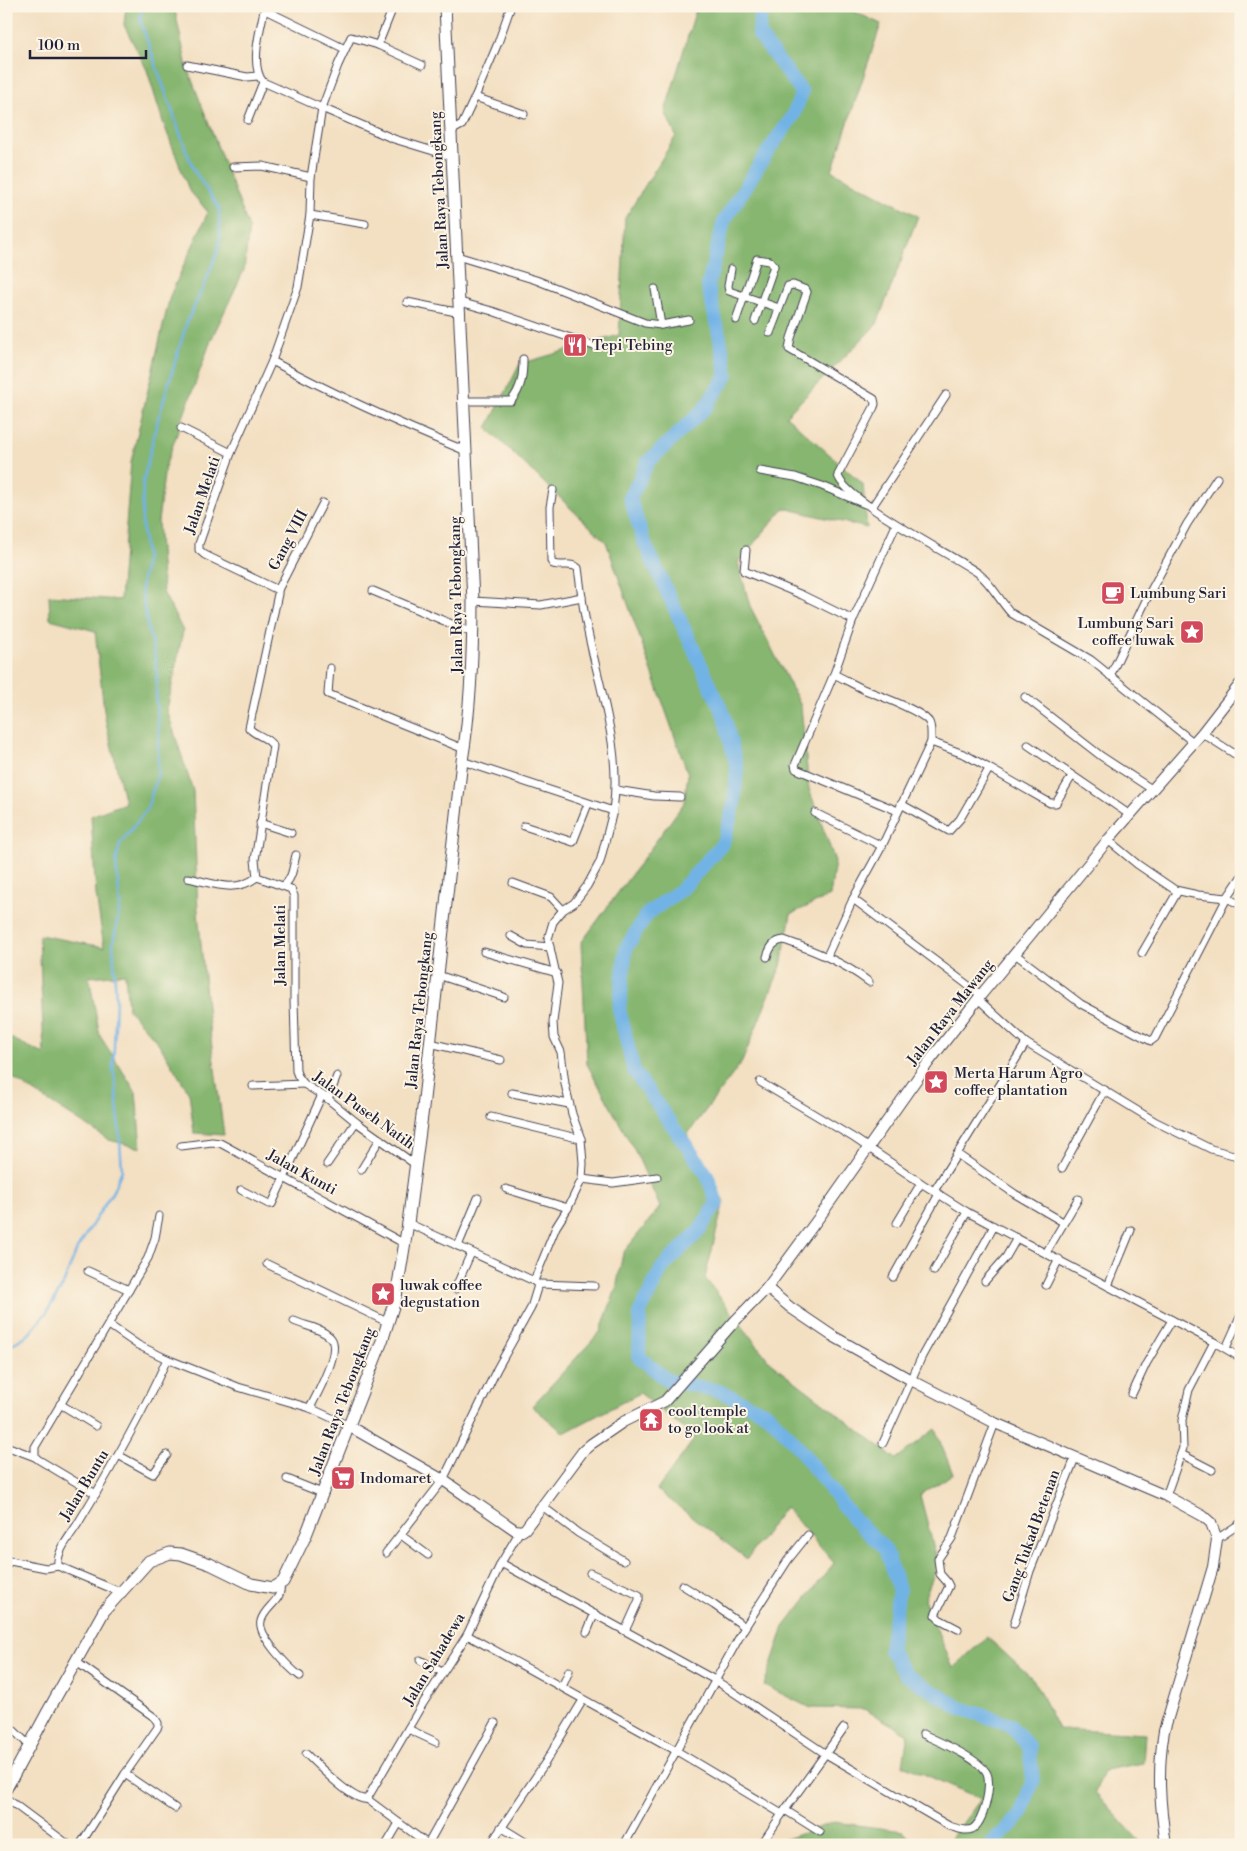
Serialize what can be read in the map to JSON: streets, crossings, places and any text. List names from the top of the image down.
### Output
{
  "streets": {
    "main road": ["Jalan Raya Tebongkang", "Jalan Raya Mawang"],
    "street": [
      "Jalan Melati",
      "Gang VIII",
      "Jalan Puseh Natih",
      "Jalan Kunti",
      "Jalan Buntu",
      "Gang Tukad Betenan",
      "Jalan Sahadewa"
    ]
  },
  "crossings": [
    ["Jalan Raya Tebongkang", "Jalan Puseh Natih"],
    ["Jalan Raya Tebongkang", "Jalan Kunti"],
    ["Jalan Melati", "Gang VIII"],
    ["Jalan Melati", "Jalan Puseh Natih"],
    ["Jalan Raya Mawang", "Jalan Sahadewa"]
  ],
  "places": {
    "restaurant": ["Tepi Tebing"],
    "cafe": ["Lumbung Sari"],
    "place": ["Lumbung Sari coffee luwak", "Merta Harum Agro coffee plantation", "luwak coffee degustation"],
    "temple": ["cool temple to go look at"],
    "supermarket": ["Indomaret"]
  },
  "scale_bar": "100 m"
}
